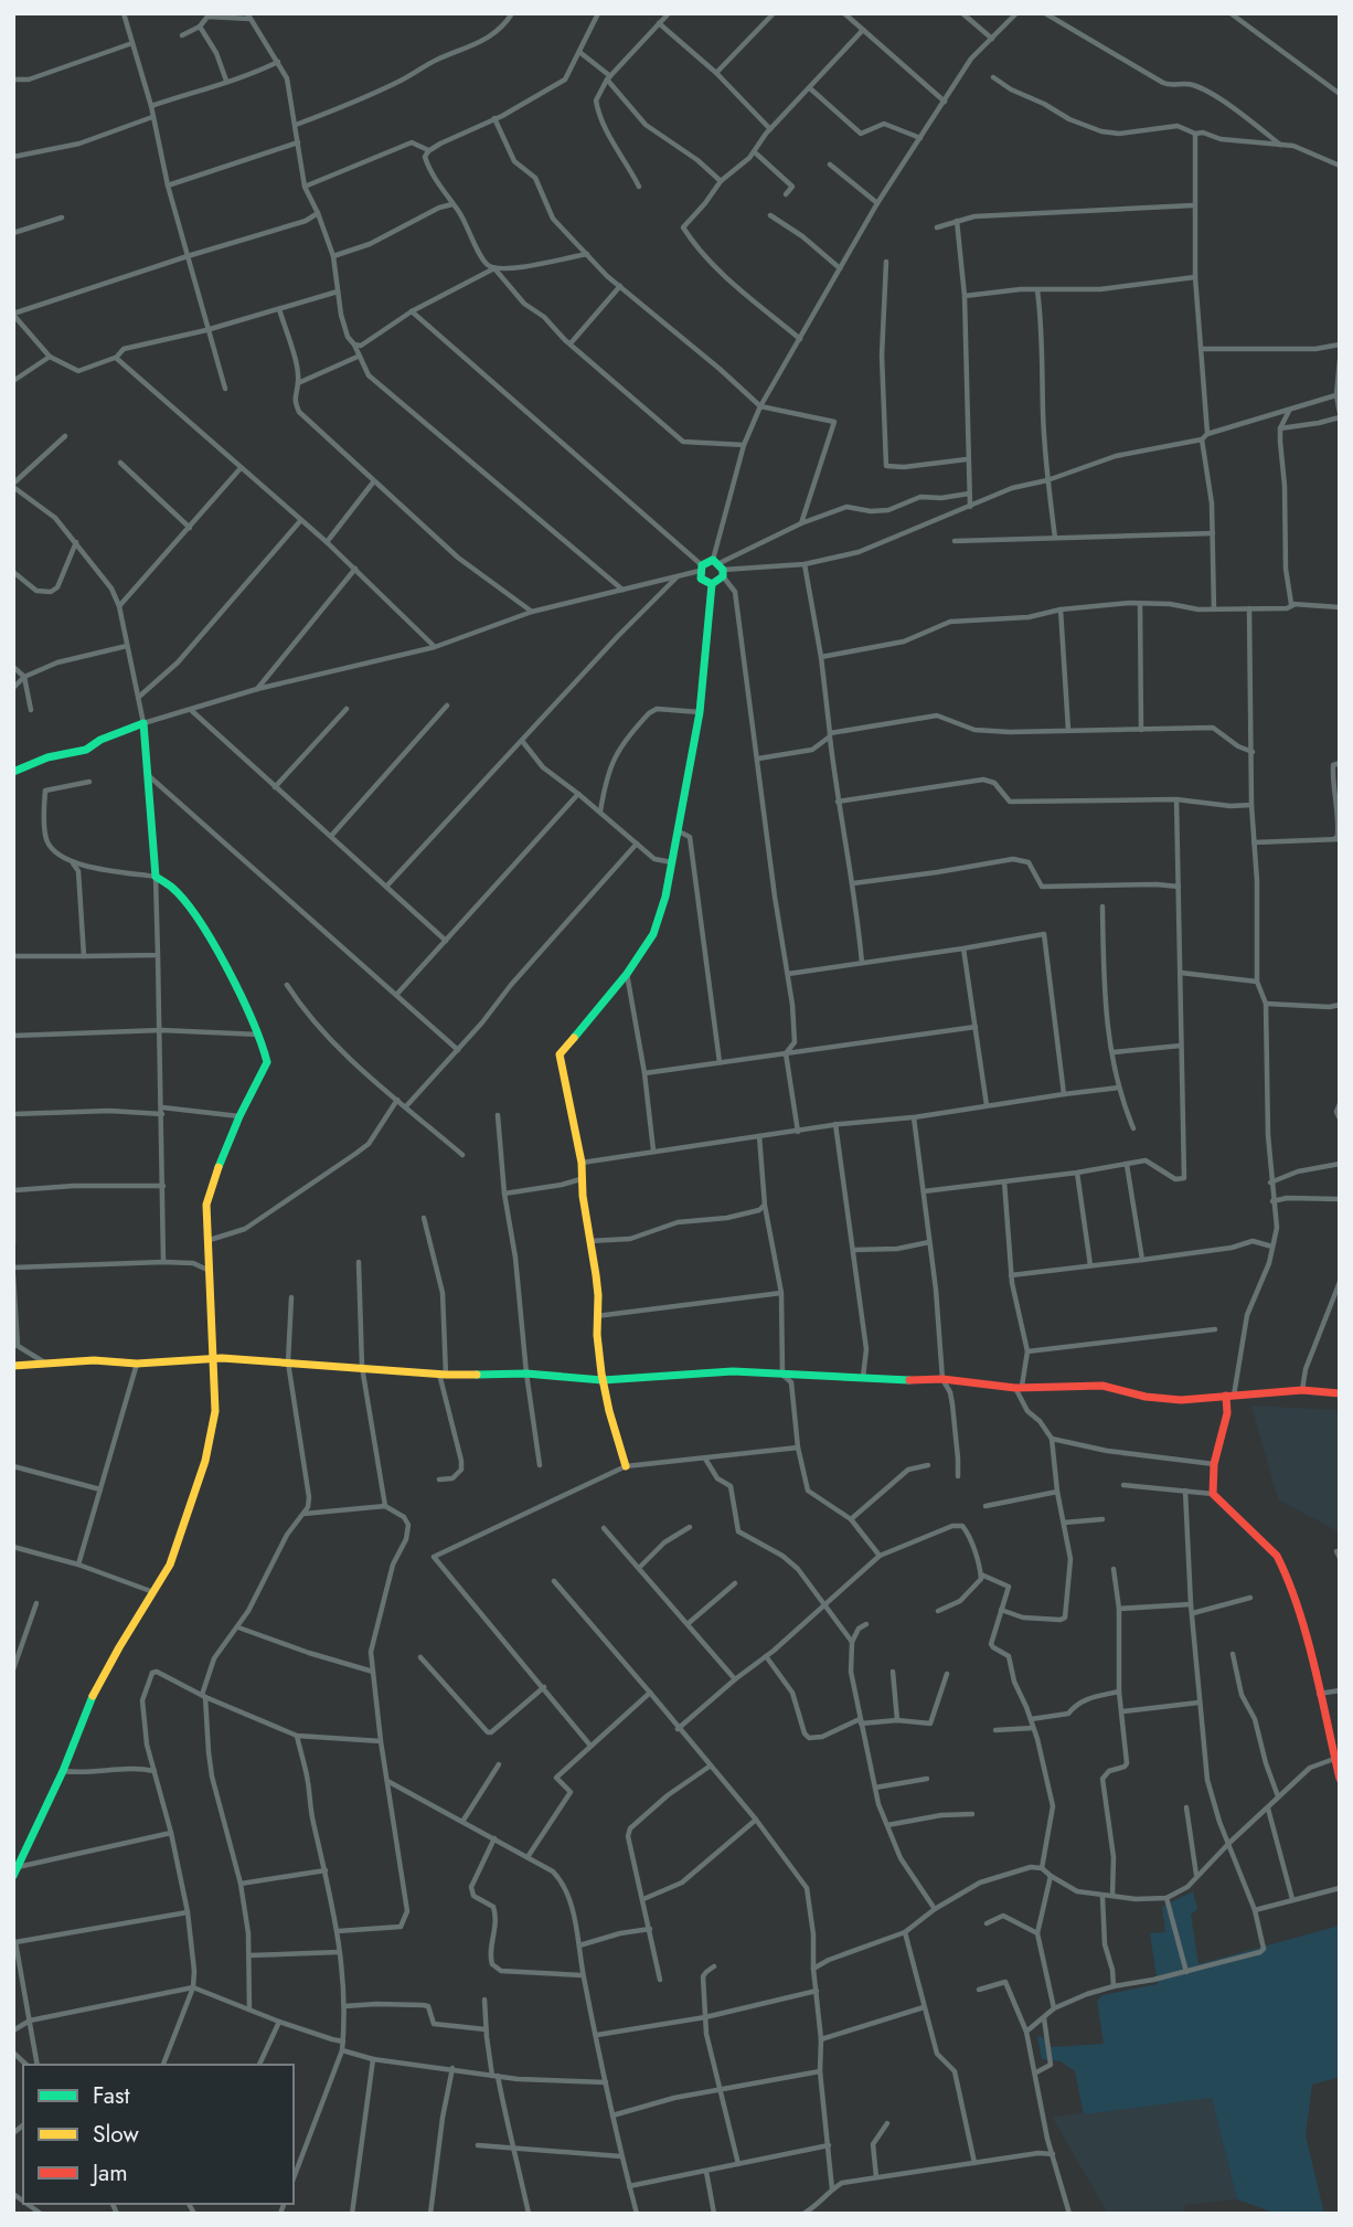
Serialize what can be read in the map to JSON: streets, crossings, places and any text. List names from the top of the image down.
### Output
{
  "legend": ["Fast", "Slow", "Jam"]
}
